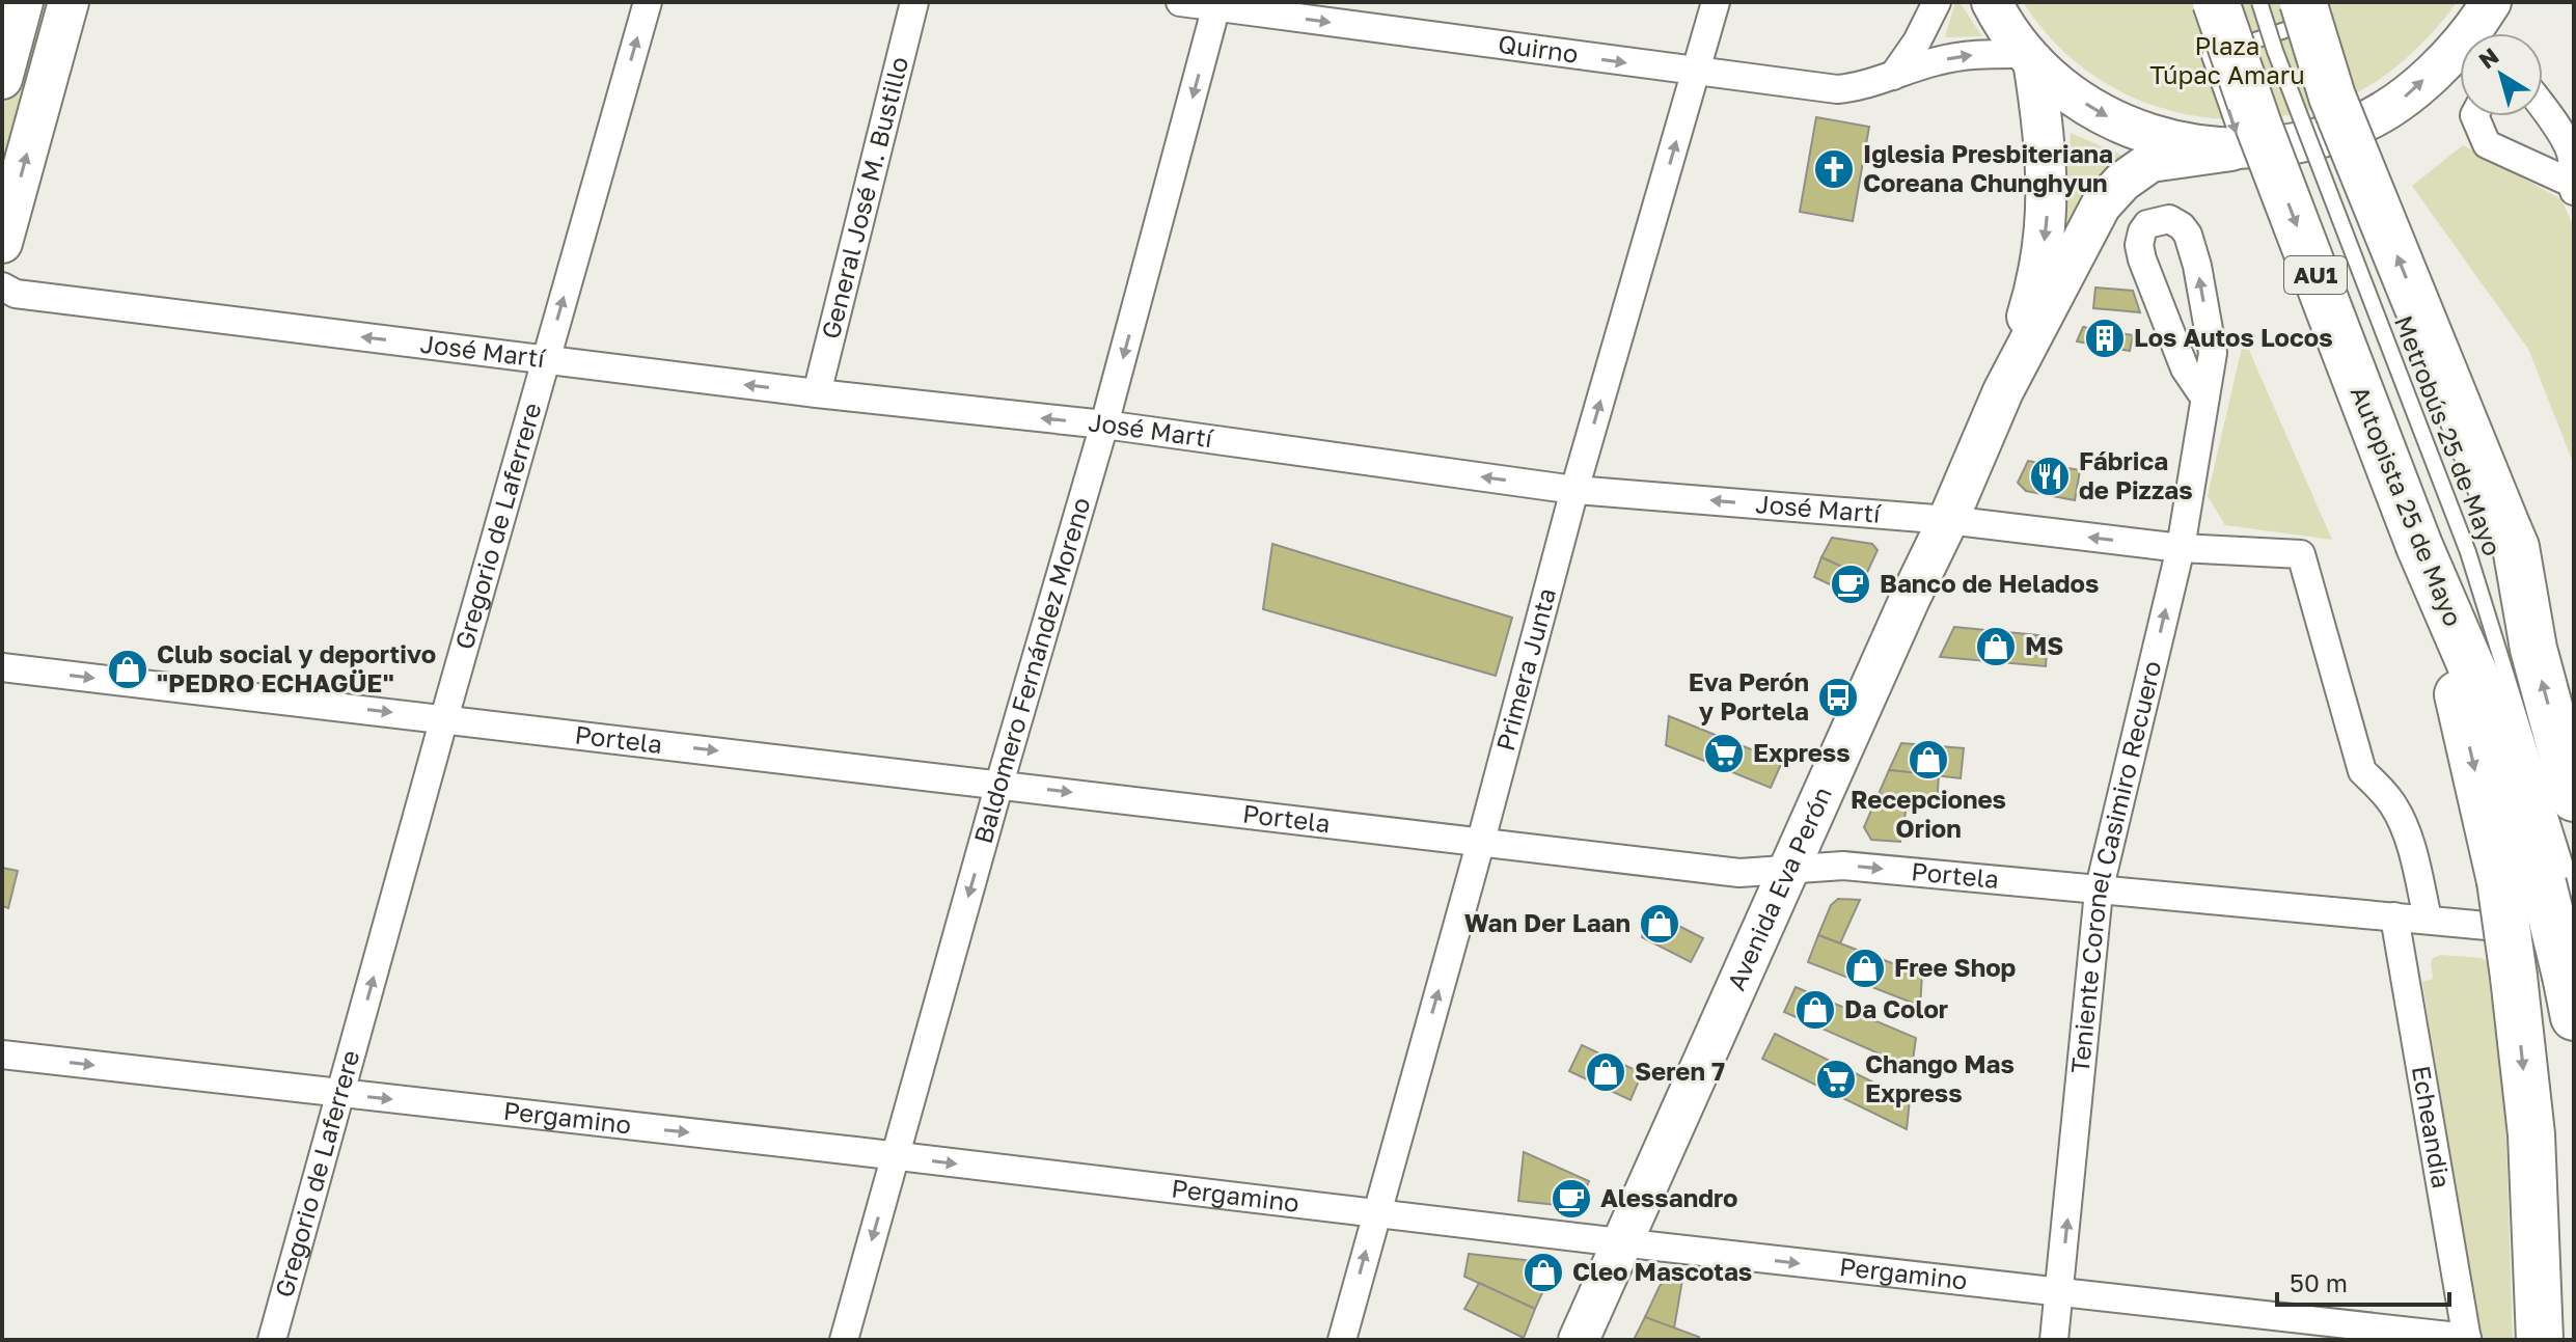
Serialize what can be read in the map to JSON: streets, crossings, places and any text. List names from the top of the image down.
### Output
{
  "streets": {
    "highway": ["AU1", "Autopista 25 de Mayo"],
    "main road": ["Avenida Eva Perón"],
    "street": [
      "Quirno",
      "General José M. Bustillo",
      "José Martí",
      "Gregorio de Laferrere",
      "Primera Junta",
      "Baldomero Fernández Moreno",
      "Portela",
      "Teniente Coronel Casimiro Recuero",
      "Pergamino",
      "Echeandia"
    ],
    "lane": ["Metrobús 25 de Mayo"]
  },
  "crossings": [
    ["Quirno", "Primera Junta"],
    ["Quirno", "Baldomero Fernández Moreno"],
    ["Quirno", "Avenida Eva Perón"],
    ["General José M. Bustillo", "José Martí"],
    ["José Martí", "Gregorio de Laferrere"],
    ["José Martí", "Primera Junta"],
    ["José Martí", "Baldomero Fernández Moreno"],
    ["José Martí", "Portela"],
    ["José Martí", "Teniente Coronel Casimiro Recuero"],
    ["José Martí", "Avenida Eva Perón"],
    ["Metrobús 25 de Mayo", "Autopista 25 de Mayo"],
    ["Autopista 25 de Mayo", "Portela"],
    ["Gregorio de Laferrere", "Portela"],
    ["Gregorio de Laferrere", "Pergamino"],
    ["Primera Junta", "Portela"],
    ["Primera Junta", "Pergamino"],
    ["Baldomero Fernández Moreno", "Portela"],
    ["Baldomero Fernández Moreno", "Pergamino"],
    ["Portela", "Teniente Coronel Casimiro Recuero"],
    ["Portela", "Avenida Eva Perón"],
    ["Portela", "Echeandia"],
    ["Teniente Coronel Casimiro Recuero", "Pergamino"],
    ["Avenida Eva Perón", "Pergamino"],
    ["Pergamino", "Echeandia"]
  ],
  "one_way": [
    "Quirno",
    "José Martí",
    "Gregorio de Laferrere",
    "Primera Junta",
    "Baldomero Fernández Moreno",
    "Portela",
    "Pergamino"
  ],
  "parks": ["Plaza Túpac Amaru"],
  "places": {
    "church": ["Iglesia Presbiteriana Coreana Chunghyun"],
    "building": ["Los Autos Locos"],
    "restaurant": ["Fábrica de Pizzas"],
    "cafe": ["Banco de Helados", "Alessandro"],
    "shop": [
      "MS",
      "Club social y deportivo \"PEDRO ECHAGÜE\"",
      "Recepciones Orion",
      "Wan Der Laan",
      "Free Shop",
      "Da Color",
      "Seren 7",
      "Cleo Mascotas"
    ],
    "bus stop": ["Eva Perón y Portela"],
    "supermarket": ["Express", "Chango Mas Express"]
  },
  "scale_bar": "50 m",
  "north": "top left"
}
